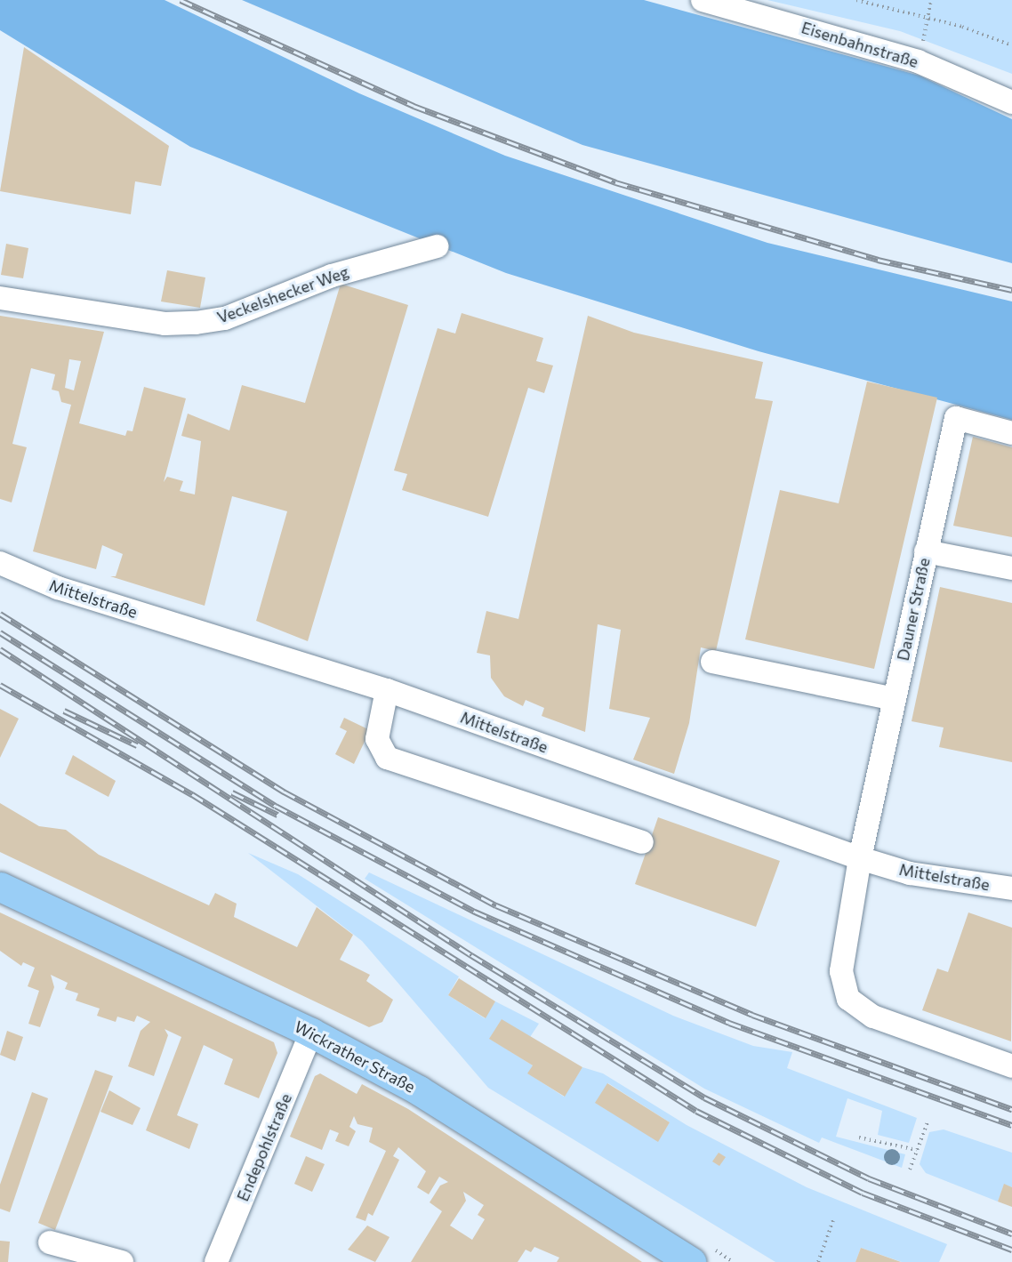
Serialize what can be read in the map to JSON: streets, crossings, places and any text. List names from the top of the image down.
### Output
{
  "streets": {
    "main road": ["Wickrather Straße"],
    "street": [
      "Eisenbahnstraße",
      "Veckelshecker Weg",
      "Mittelstraße",
      "Dauner Straße",
      "Endepohlstraße"
    ]
  },
  "crossings": [
    ["Mittelstraße", "Dauner Straße"],
    ["Wickrather Straße", "Endepohlstraße"]
  ]
}
